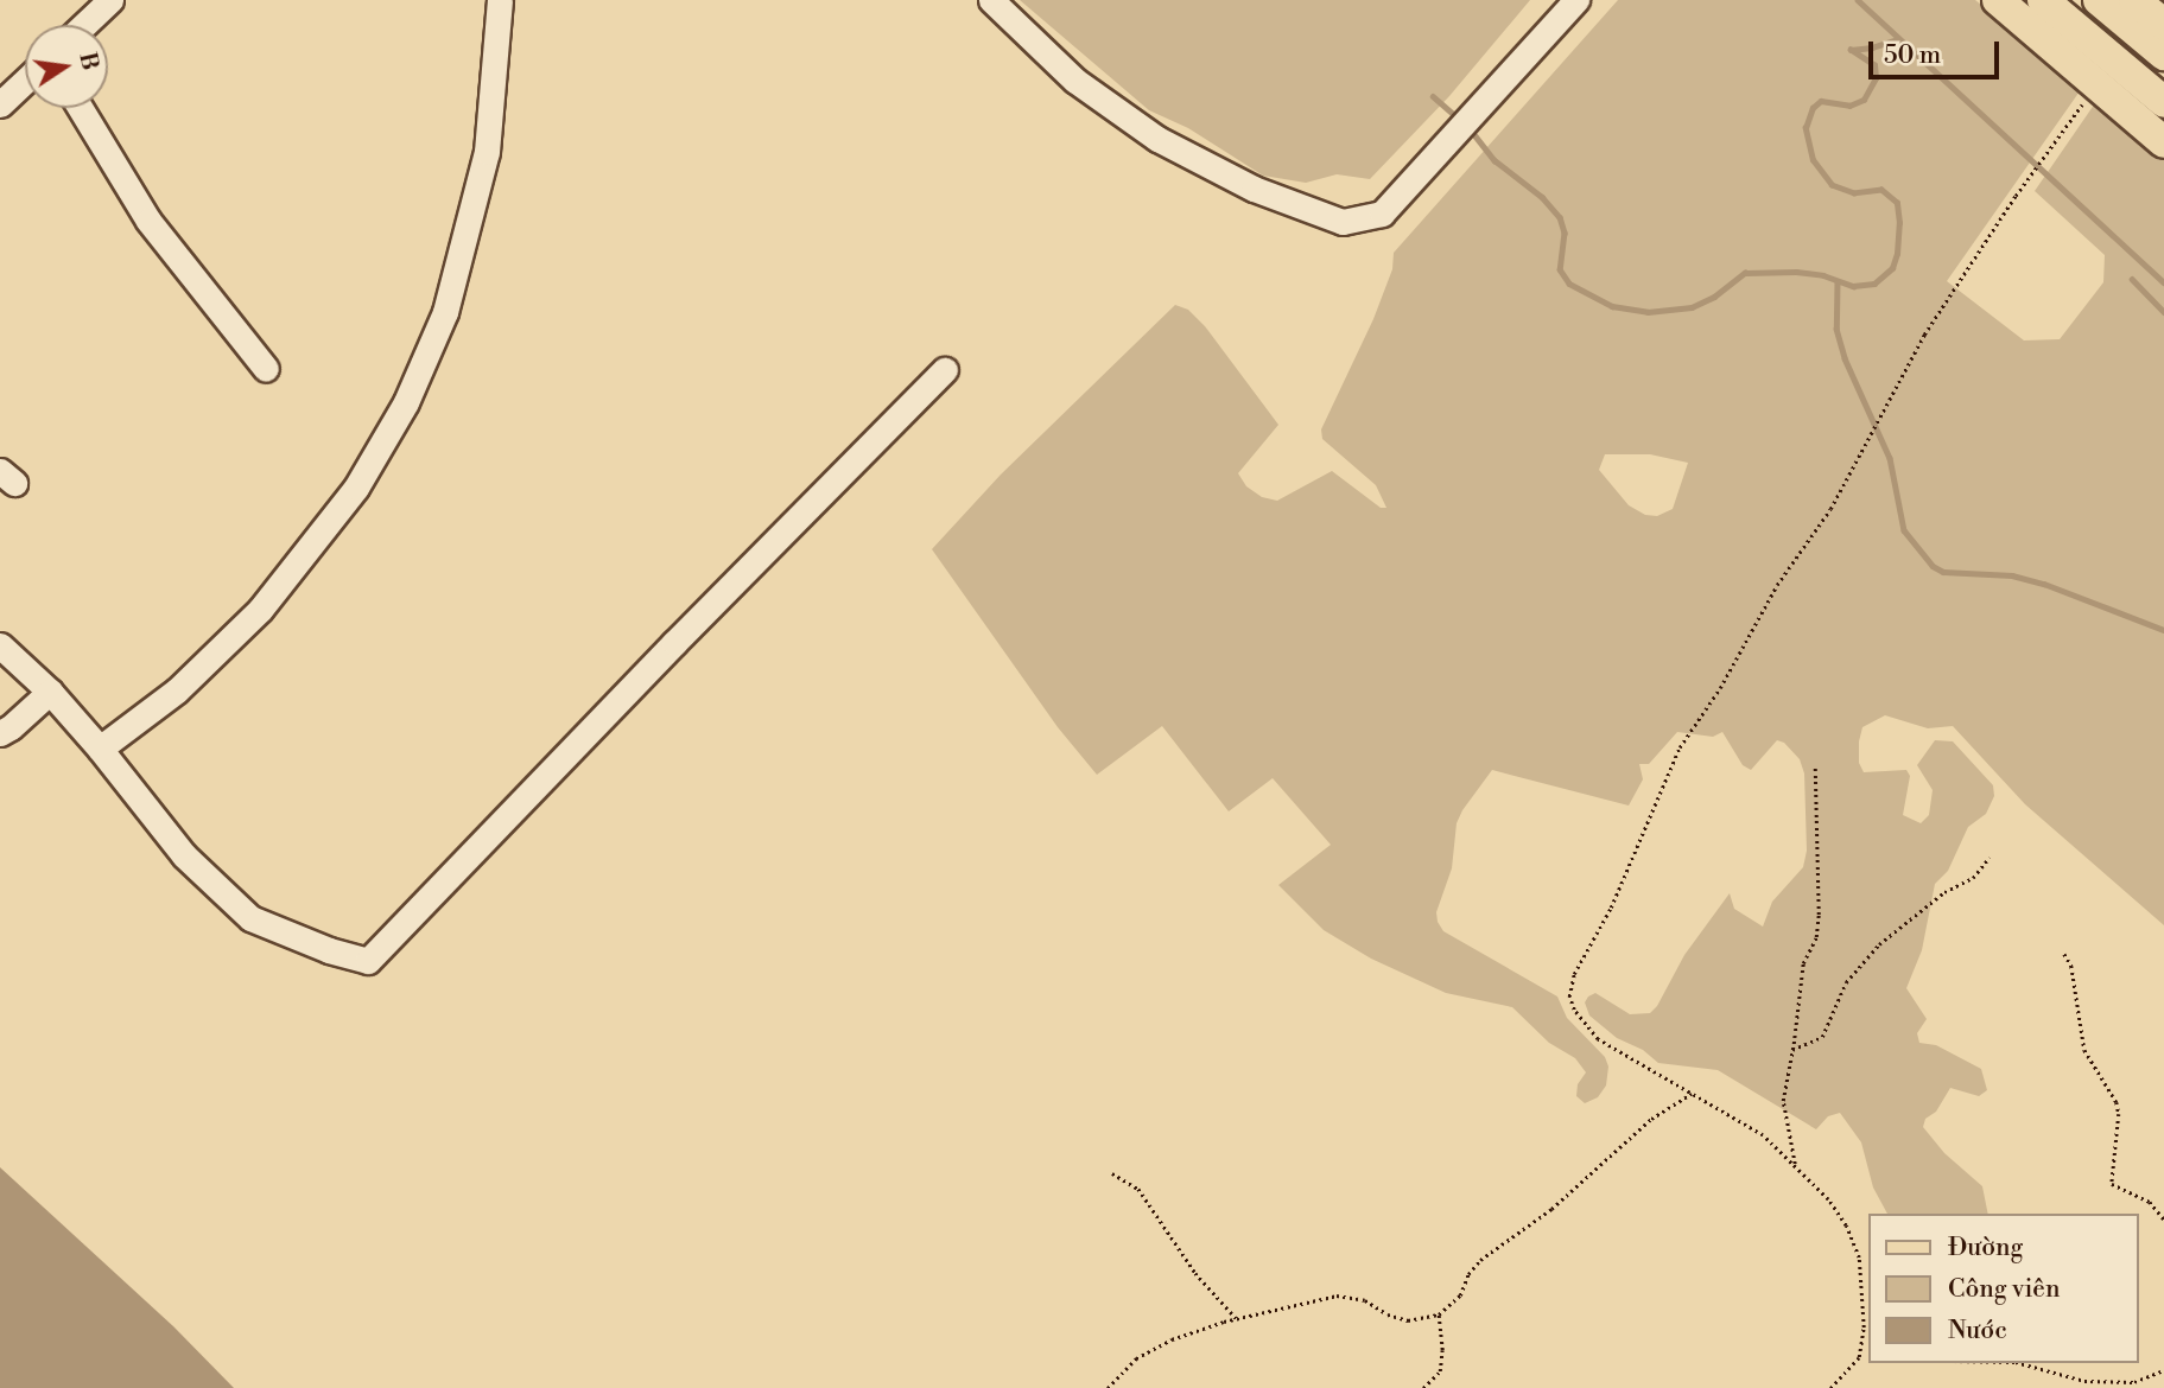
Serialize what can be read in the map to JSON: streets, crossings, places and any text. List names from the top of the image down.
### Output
{
  "legend": ["Đường", "Công viên", "Nước"],
  "scale_bar": "50 m",
  "north": "right"
}
